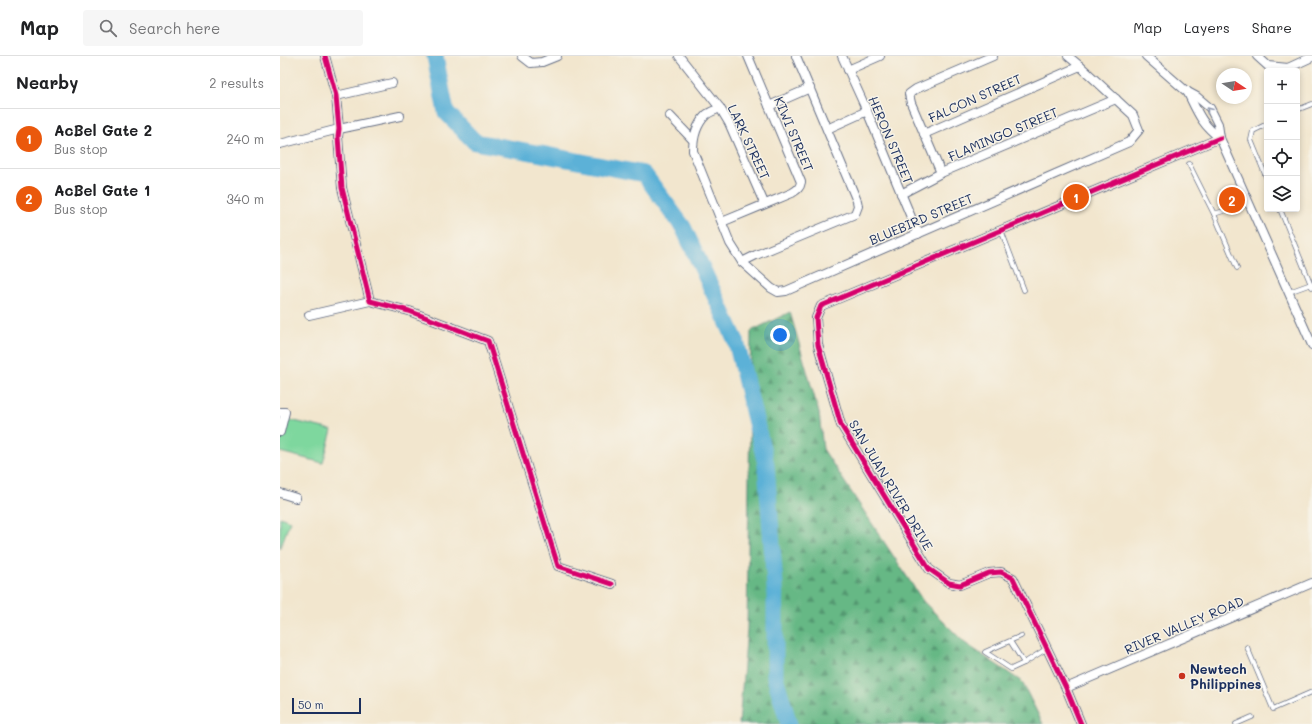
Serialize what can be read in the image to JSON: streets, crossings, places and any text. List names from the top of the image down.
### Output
{
  "streets": {
    "street": [
      "FALCON STREET",
      "KIWI STREET",
      "FLAMINGO STREET",
      "HERON STREET",
      "LARK STREET",
      "BLUEBIRD STREET",
      "SAN JUAN RIVER DRIVE",
      "RIVER VALLEY ROAD"
    ]
  },
  "crossings": [
    ["FALCON STREET", "BLUEBIRD STREET"],
    ["KIWI STREET", "LARK STREET"],
    ["KIWI STREET", "BLUEBIRD STREET"],
    ["FLAMINGO STREET", "HERON STREET"],
    ["FLAMINGO STREET", "BLUEBIRD STREET"],
    ["HERON STREET", "BLUEBIRD STREET"],
    ["SAN JUAN RIVER DRIVE", "RIVER VALLEY ROAD"]
  ],
  "places": ["Newtech Philippines"],
  "scale_bar": "50 m",
  "north": "right",
  "page": {
    "header": "Map",
    "search": "Search here",
    "nav": ["Map", "Layers", "Share"],
    "heading": ["Nearby", "2 results"],
    "map_buttons": ["+", "−"],
    "list": [
      {
        "mark": "1",
        "name": "AcBel Gate 2",
        "note": "Bus stop",
        "value": "240 m"
      },
      {
        "mark": "2",
        "name": "AcBel Gate 1",
        "note": "Bus stop",
        "value": "340 m"
      }
    ],
    "pins": ["1", "2"],
    "scale": "50 m"
  }
}
